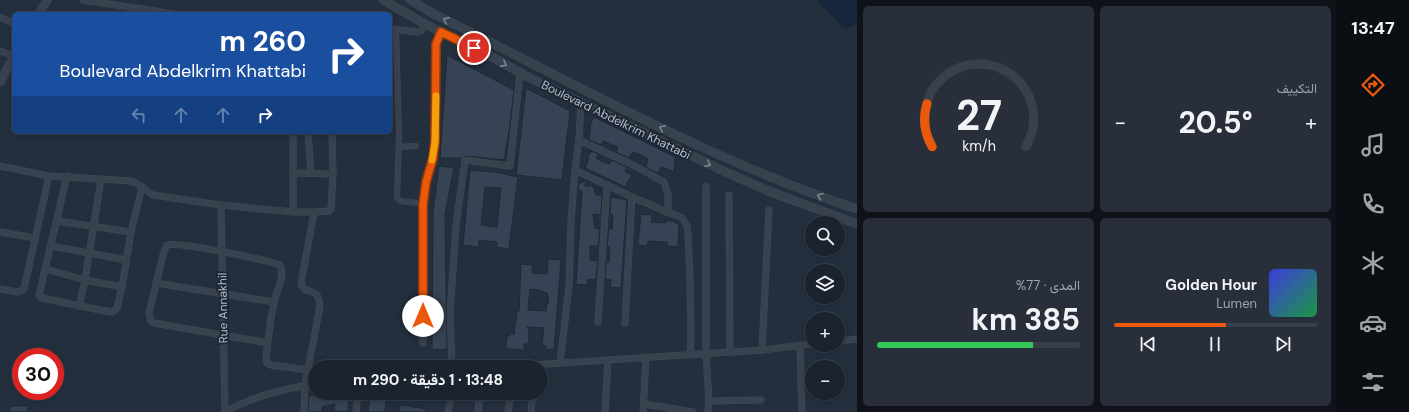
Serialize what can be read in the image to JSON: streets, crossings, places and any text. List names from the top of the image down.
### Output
{
  "streets": {
    "street": ["Boulevard Abdelkrim Khattabi", "Rue Annakhil"]
  },
  "page": {
    "tabs": "13:47",
    "tile": [
      "التكييف",
      ["المدى · 77%", "385 km"]
    ],
    "turn": ["260 m", "Boulevard Abdelkrim Khattabi"],
    "heat": ["−", "20.5°", "+"],
    "map_buttons": ["+", "−"],
    "song": ["Golden Hour", "Lumen"],
    "limit": "30",
    "trip": "13:48 · 1 دقيقة · 290 m",
    "gauge": ["27", "km/h"]
  }
}
